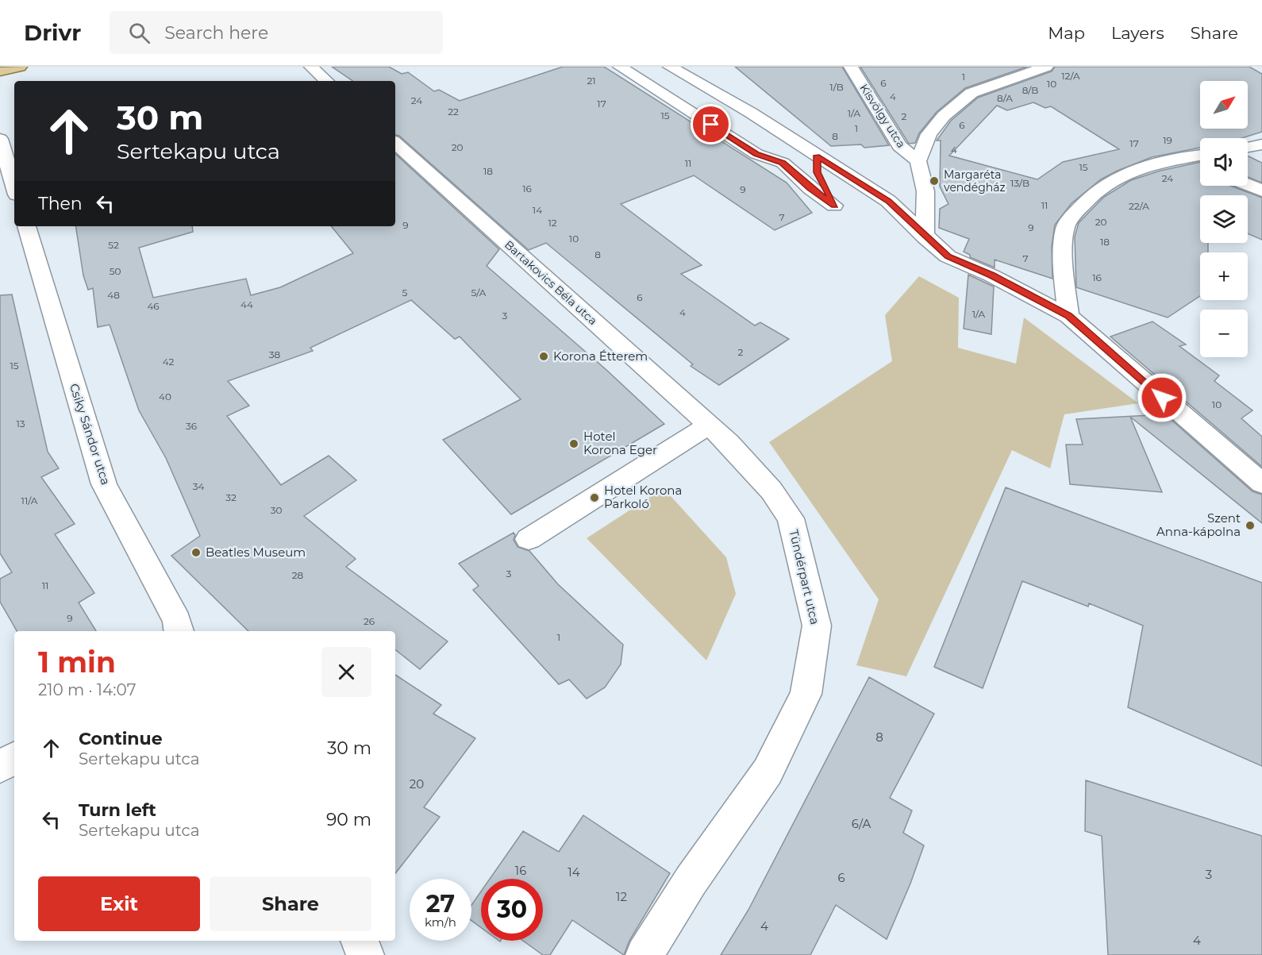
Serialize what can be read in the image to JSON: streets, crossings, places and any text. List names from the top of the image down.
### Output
{
  "streets": {
    "street": [
      "Kisvölgy utca",
      "Bartakovics Béla utca",
      "Csiky Sándor utca",
      "Tündérpart utca"
    ]
  },
  "crossings": [
    ["Bartakovics Béla utca", "Tündérpart utca"]
  ],
  "places": [
    "Margaréta vendégház",
    "Korona Étterem",
    "Hotel Korona Eger",
    "Hotel Korona Parkoló",
    "Szent Anna-kápolna",
    "Beatles Museum"
  ],
  "house_numbers": [
    "12/A",
    "1",
    "21",
    "6",
    "10",
    "1/B",
    "8/B",
    "4",
    "8/A",
    "24",
    "17",
    "22",
    "1/A",
    "15",
    "2",
    "6",
    "1",
    "8",
    "19",
    "17",
    "20",
    "4",
    "11",
    "15",
    "18",
    "24",
    "13/B",
    "16",
    "9",
    "11",
    "22/A",
    "14",
    "7",
    "20",
    "12",
    "9",
    "9",
    "10",
    "18",
    "52",
    "8",
    "7",
    "50",
    "16",
    "5",
    "5/A",
    "48",
    "6",
    "44",
    "46",
    "4",
    "1/A",
    "3",
    "2",
    "38",
    "42",
    "15",
    "40",
    "10",
    "13",
    "36",
    "34",
    "32",
    "11/A",
    "30",
    "3",
    "28",
    "11",
    "9",
    "26",
    "1",
    "8",
    "20",
    "6/A",
    "16",
    "14",
    "3",
    "6",
    "12",
    "4",
    "4"
  ],
  "north": "top right",
  "page": {
    "header": "Drivr",
    "search": "Search here",
    "nav": ["Map", "Layers", "Share"],
    "map_buttons": ["+", "−"],
    "turn": ["30 m", "Sertekapu utca"],
    "then": "Then",
    "heading": ["1 min", "210 m · 14:07"],
    "list": [
      {
        "name": "Continue",
        "note": "Sertekapu utca",
        "value": "30 m"
      },
      {
        "name": "Turn left",
        "note": "Sertekapu utca",
        "value": "90 m"
      }
    ],
    "buttons": ["Exit", "Share"],
    "speed": "27 km/h",
    "limit": "30"
  }
}
